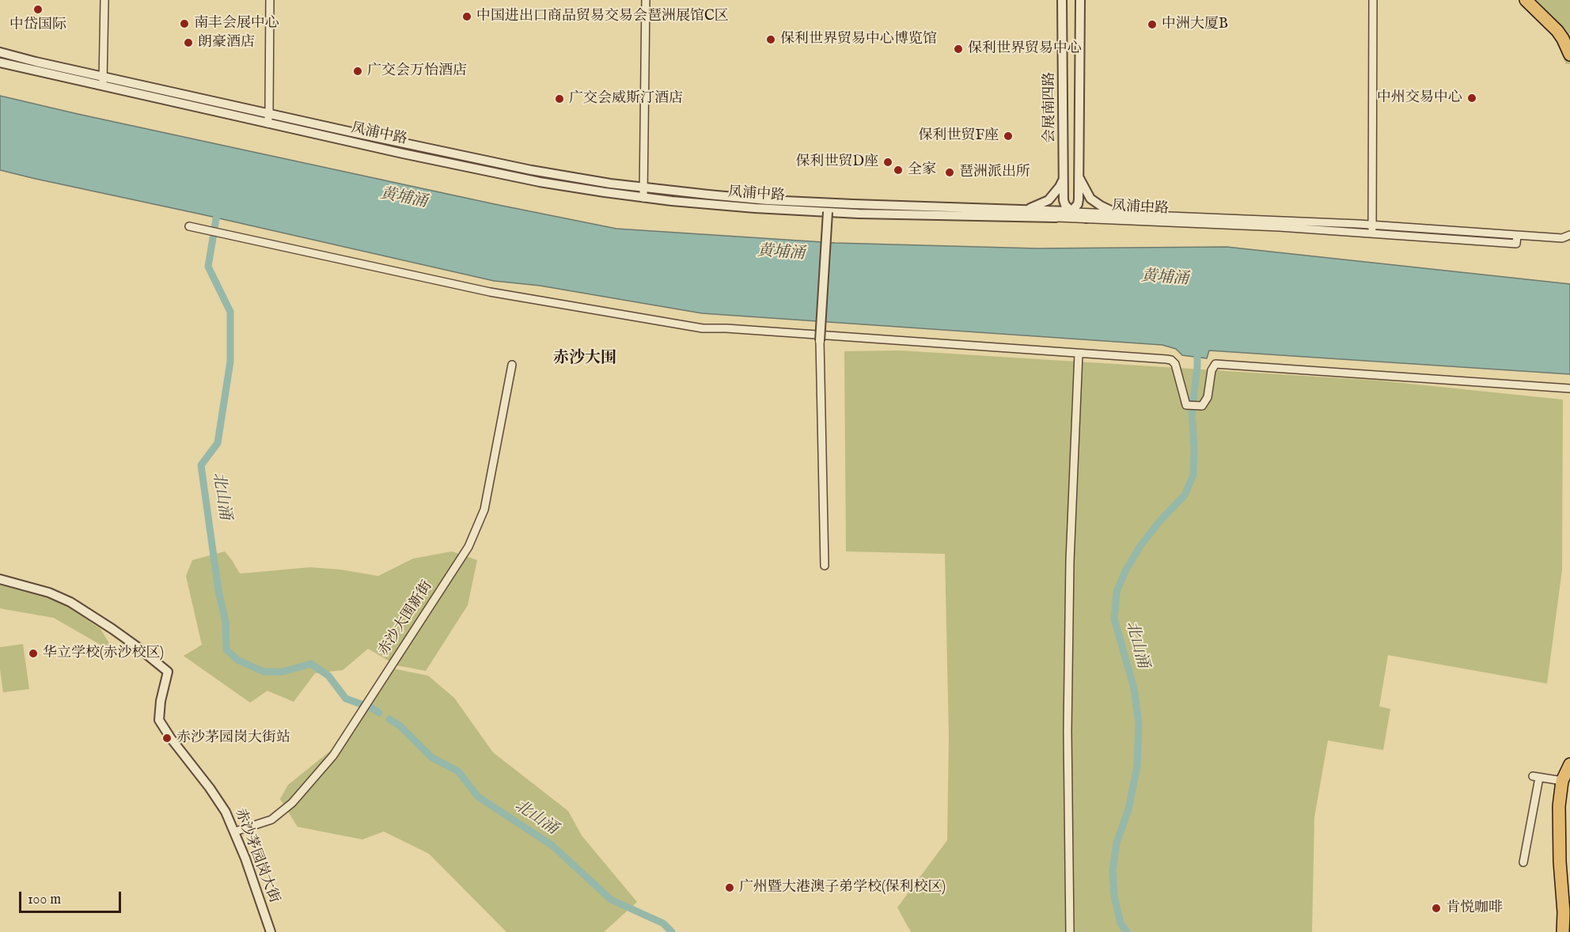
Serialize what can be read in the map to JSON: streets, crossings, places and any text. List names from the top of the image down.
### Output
{
  "streets": {
    "street": [
      "会展南四路",
      "凤浦中路",
      "赤沙大围新街",
      "赤沙茅园岗大街"
    ]
  },
  "crossings": [
    ["会展南四路", "凤浦中路"],
    ["赤沙大围新街", "赤沙茅园岗大街"]
  ],
  "districts": ["赤沙大围"],
  "water": ["黄埔涌", "北山涌"],
  "places": [
    "中岱国际",
    "中国进出口商品贸易交易会琶洲展馆C区",
    "南丰会展中心",
    "中洲大厦B",
    "保利世界贸易中心博览馆",
    "朗豪酒店",
    "保利世界贸易中心",
    "广交会万怡酒店",
    "中州交易中心",
    "广交会威斯汀酒店",
    "保利世贸F座",
    "保利世贸D座",
    "全家",
    "琶洲派出所",
    "华立学校(赤沙校区)",
    "赤沙茅园岗大街站",
    "广州暨大港澳子弟学校(保利校区)",
    "肯悦咖啡"
  ],
  "scale_bar": "100 m"
}
